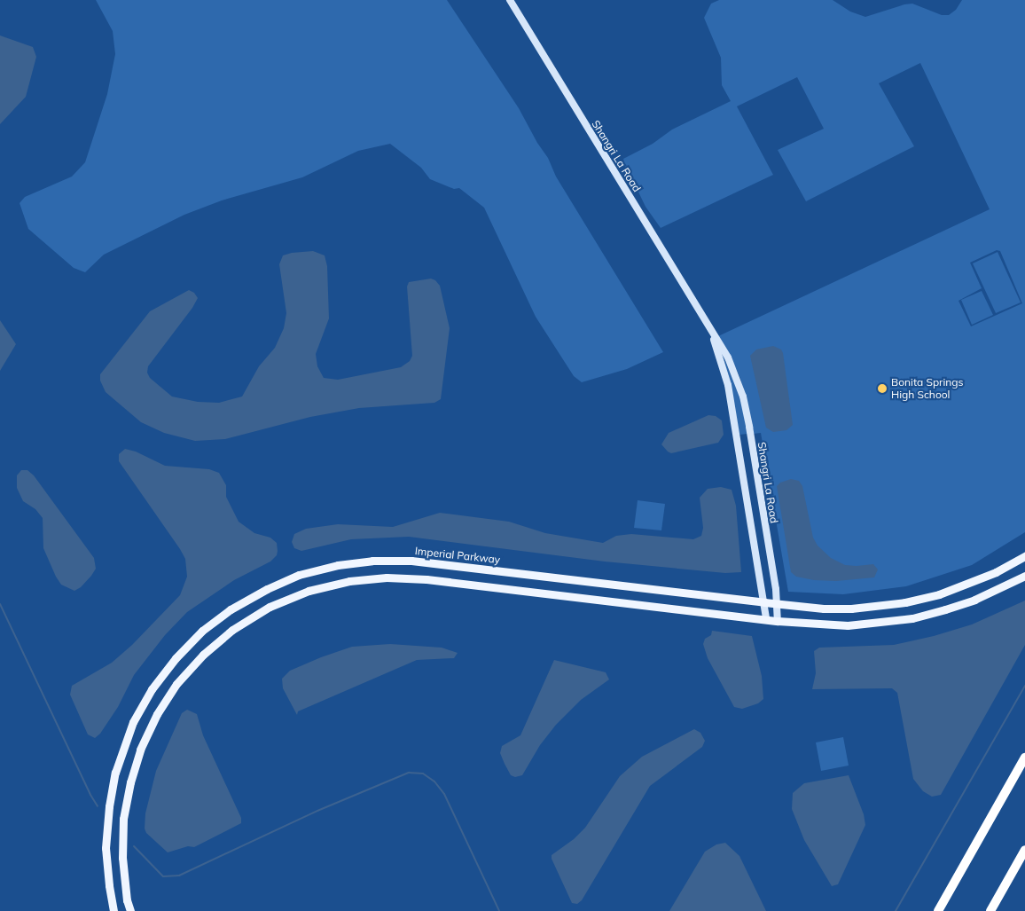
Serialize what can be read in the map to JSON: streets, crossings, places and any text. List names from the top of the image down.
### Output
{
  "streets": {
    "main road": ["Imperial Parkway"],
    "street": ["Shangri La Road"]
  },
  "crossings": [
    ["Shangri La Road", "Imperial Parkway"]
  ],
  "places": ["Bonita Springs High School"]
}
